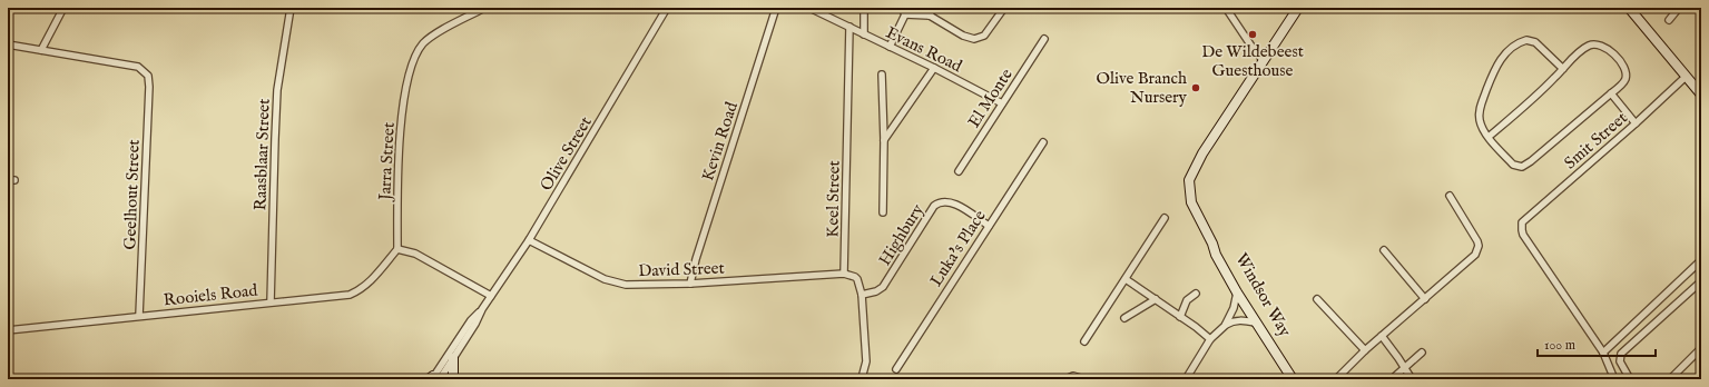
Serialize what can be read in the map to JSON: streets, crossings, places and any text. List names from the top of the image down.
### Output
{
  "streets": {
    "street": [
      "Evans Road",
      "El Monte",
      "Smit Street",
      "Kevin Road",
      "Olive Street",
      "Raasblaar Street",
      "Jarra Street",
      "Geelhout Street",
      "Keel Street",
      "Highbury",
      "Luka's Place",
      "David Street",
      "Rooiels Road",
      "Windsor Way"
    ]
  },
  "crossings": [
    ["Evans Road", "El Monte"],
    ["Evans Road", "Keel Street"],
    ["Kevin Road", "David Street"],
    ["Olive Street", "David Street"],
    ["Raasblaar Street", "Rooiels Road"],
    ["Jarra Street", "Rooiels Road"],
    ["Geelhout Street", "Rooiels Road"],
    ["Keel Street", "David Street"],
    ["Highbury", "Luka's Place"]
  ],
  "places": ["De Wildebeest Guesthouse", "Olive Branch Nursery"],
  "scale_bar": "100 m"
}
